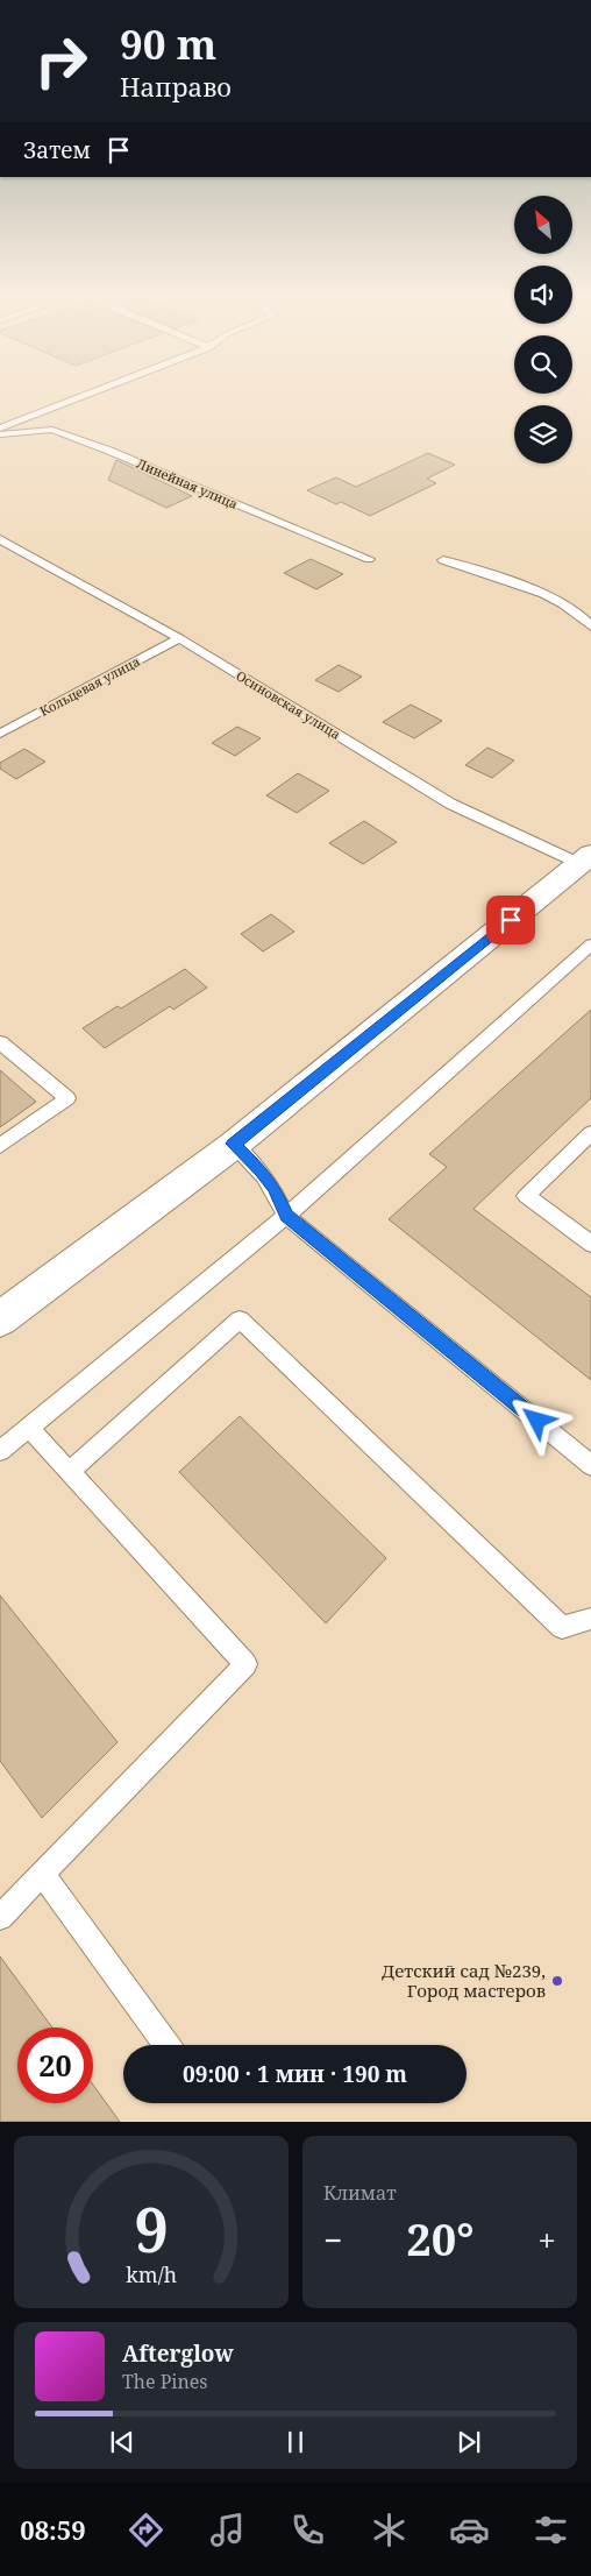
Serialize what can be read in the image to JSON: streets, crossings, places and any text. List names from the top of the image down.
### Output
{
  "streets": {
    "lane": ["Линейная улица", "Кольцевая улица", "Осиновская улица"]
  },
  "crossings": [
    ["Кольцевая улица", "Осиновская улица"]
  ],
  "places": ["Детский сад №239, Город мастеров"],
  "north": "top left",
  "page": {
    "turn": ["90 m", "Направо"],
    "then": "Затем",
    "limit": "20",
    "trip": "09:00 · 1 мин · 190 m",
    "tile": "Климат",
    "heat": ["−", "20°", "+"],
    "song": ["Afterglow", "The Pines"],
    "tabs": "08:59",
    "gauge": ["9", "km/h"]
  }
}
